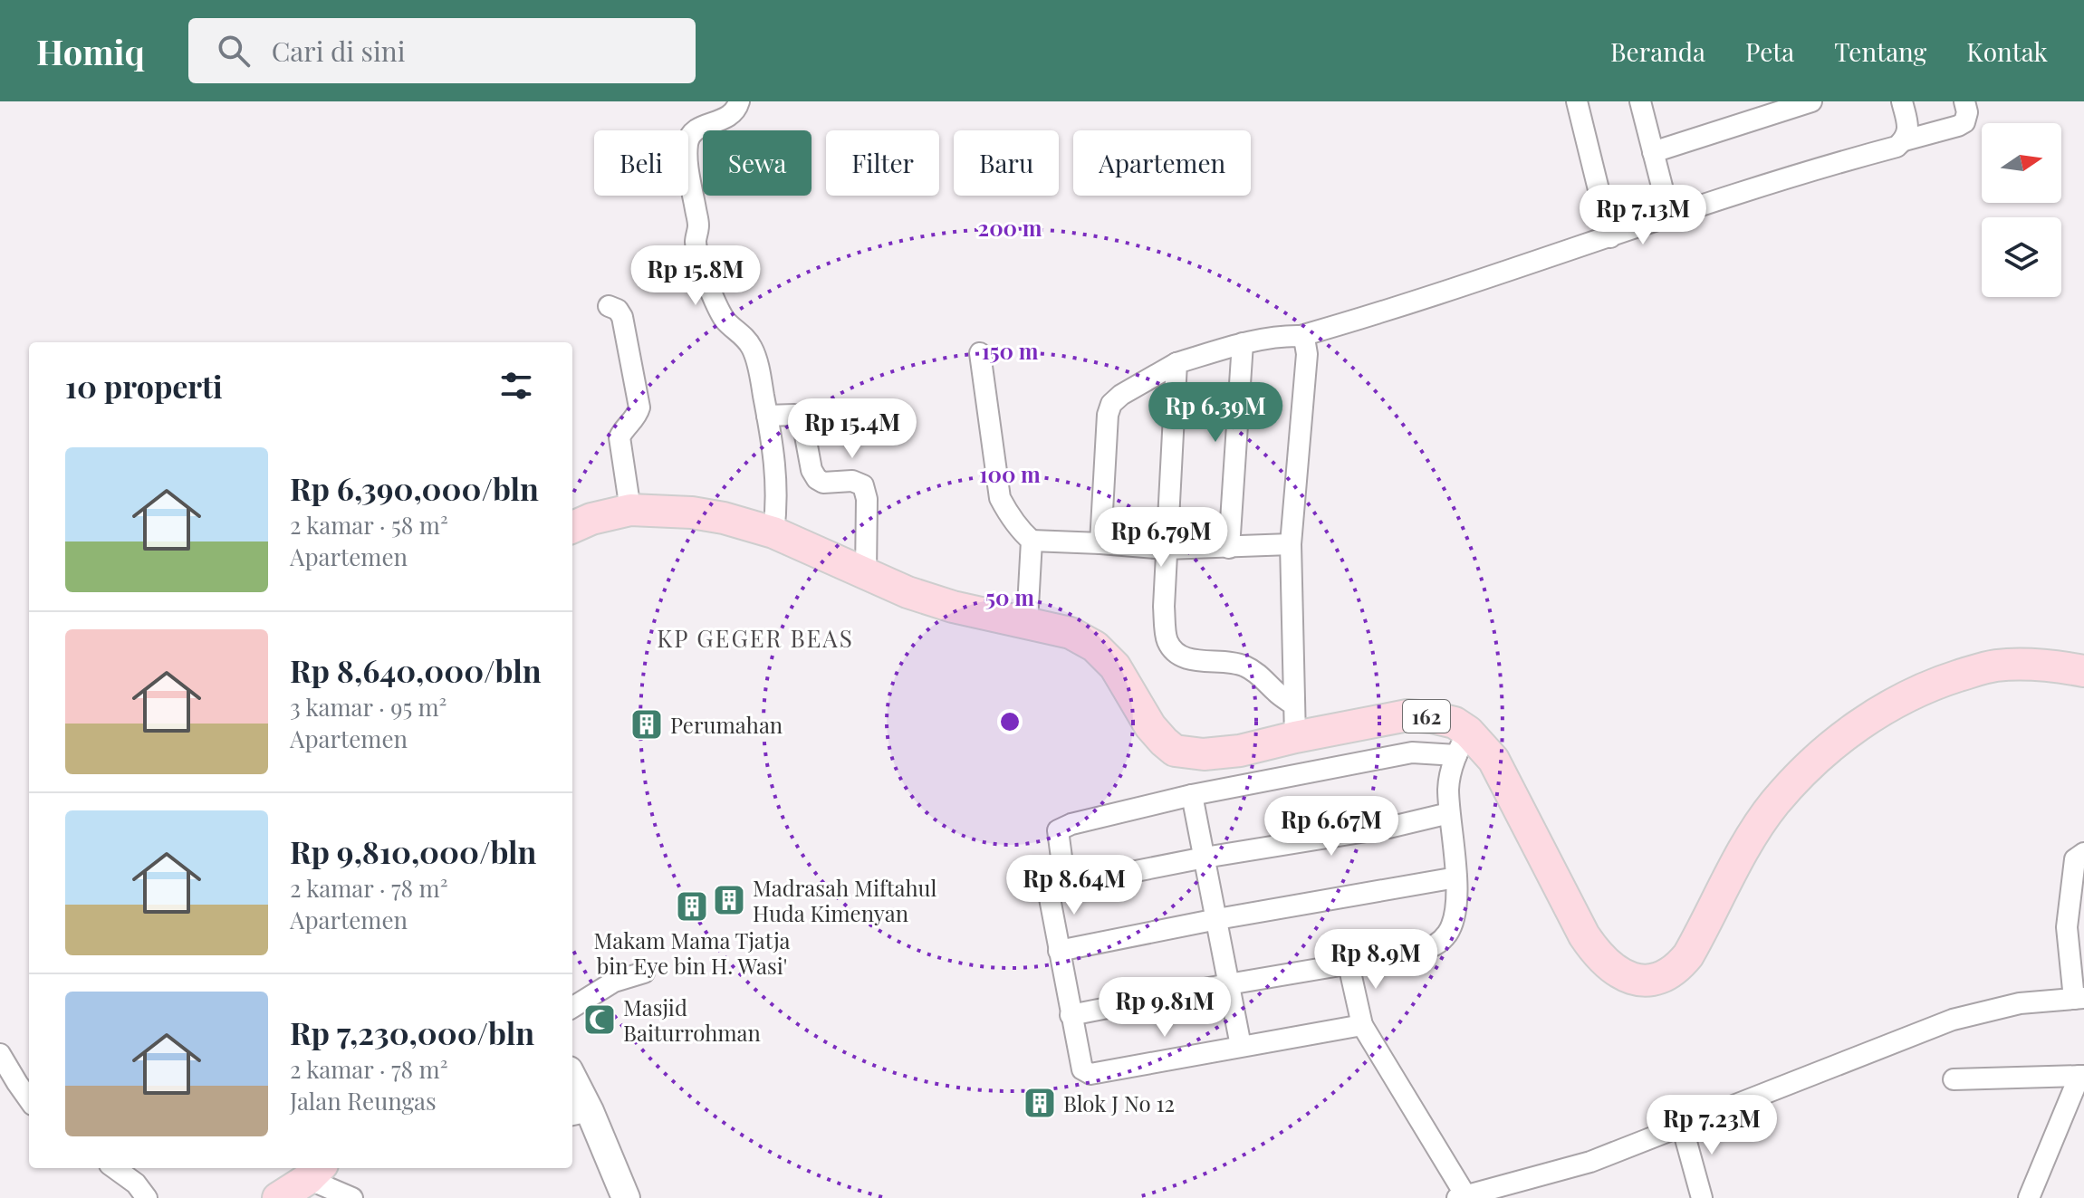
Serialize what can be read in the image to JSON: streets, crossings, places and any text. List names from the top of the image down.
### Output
{
  "streets": {
    "main road": ["162"]
  },
  "districts": ["KP GEGER BEAS"],
  "places": {
    "building": [
      "Perumahan",
      "Madrasah Miftahul Huda Kimenyan",
      "Makam Mama Tjatja bin Eye bin H. Wasi'",
      "Blok J No 12"
    ],
    "mosque": ["Masjid Baiturrohman"]
  },
  "north": "right",
  "page": {
    "header": "Homiq",
    "search": "Cari di sini",
    "nav": [
      "Beranda",
      "Peta",
      "Tentang",
      "Kontak"
    ],
    "chip": [
      "Beli",
      "Sewa",
      "Filter",
      "Baru",
      "Apartemen"
    ],
    "price": [
      "Rp 7.13M",
      "Rp 15.8M",
      "Rp 6.39M",
      "Rp 15.4M",
      "Rp 6.79M",
      "Rp 6.67M",
      "Rp 8.64M",
      "Rp 8.9M",
      "Rp 9.81M",
      "Rp 7.23M"
    ],
    "heading": "10 properti",
    "list": [
      {
        "name": "Rp 6,390,000/bln",
        "note": "2 kamar · 58 m² · Apartemen"
      },
      {
        "name": "Rp 8,640,000/bln",
        "note": "3 kamar · 95 m² · Apartemen"
      },
      {
        "name": "Rp 9,810,000/bln",
        "note": "2 kamar · 78 m² · Apartemen"
      },
      {
        "name": "Rp 7,230,000/bln",
        "note": "2 kamar · 78 m² · Jalan Reungas"
      }
    ]
  },
  "rings": [
    "200 m",
    "150 m",
    "100 m",
    "50 m"
  ]
}
